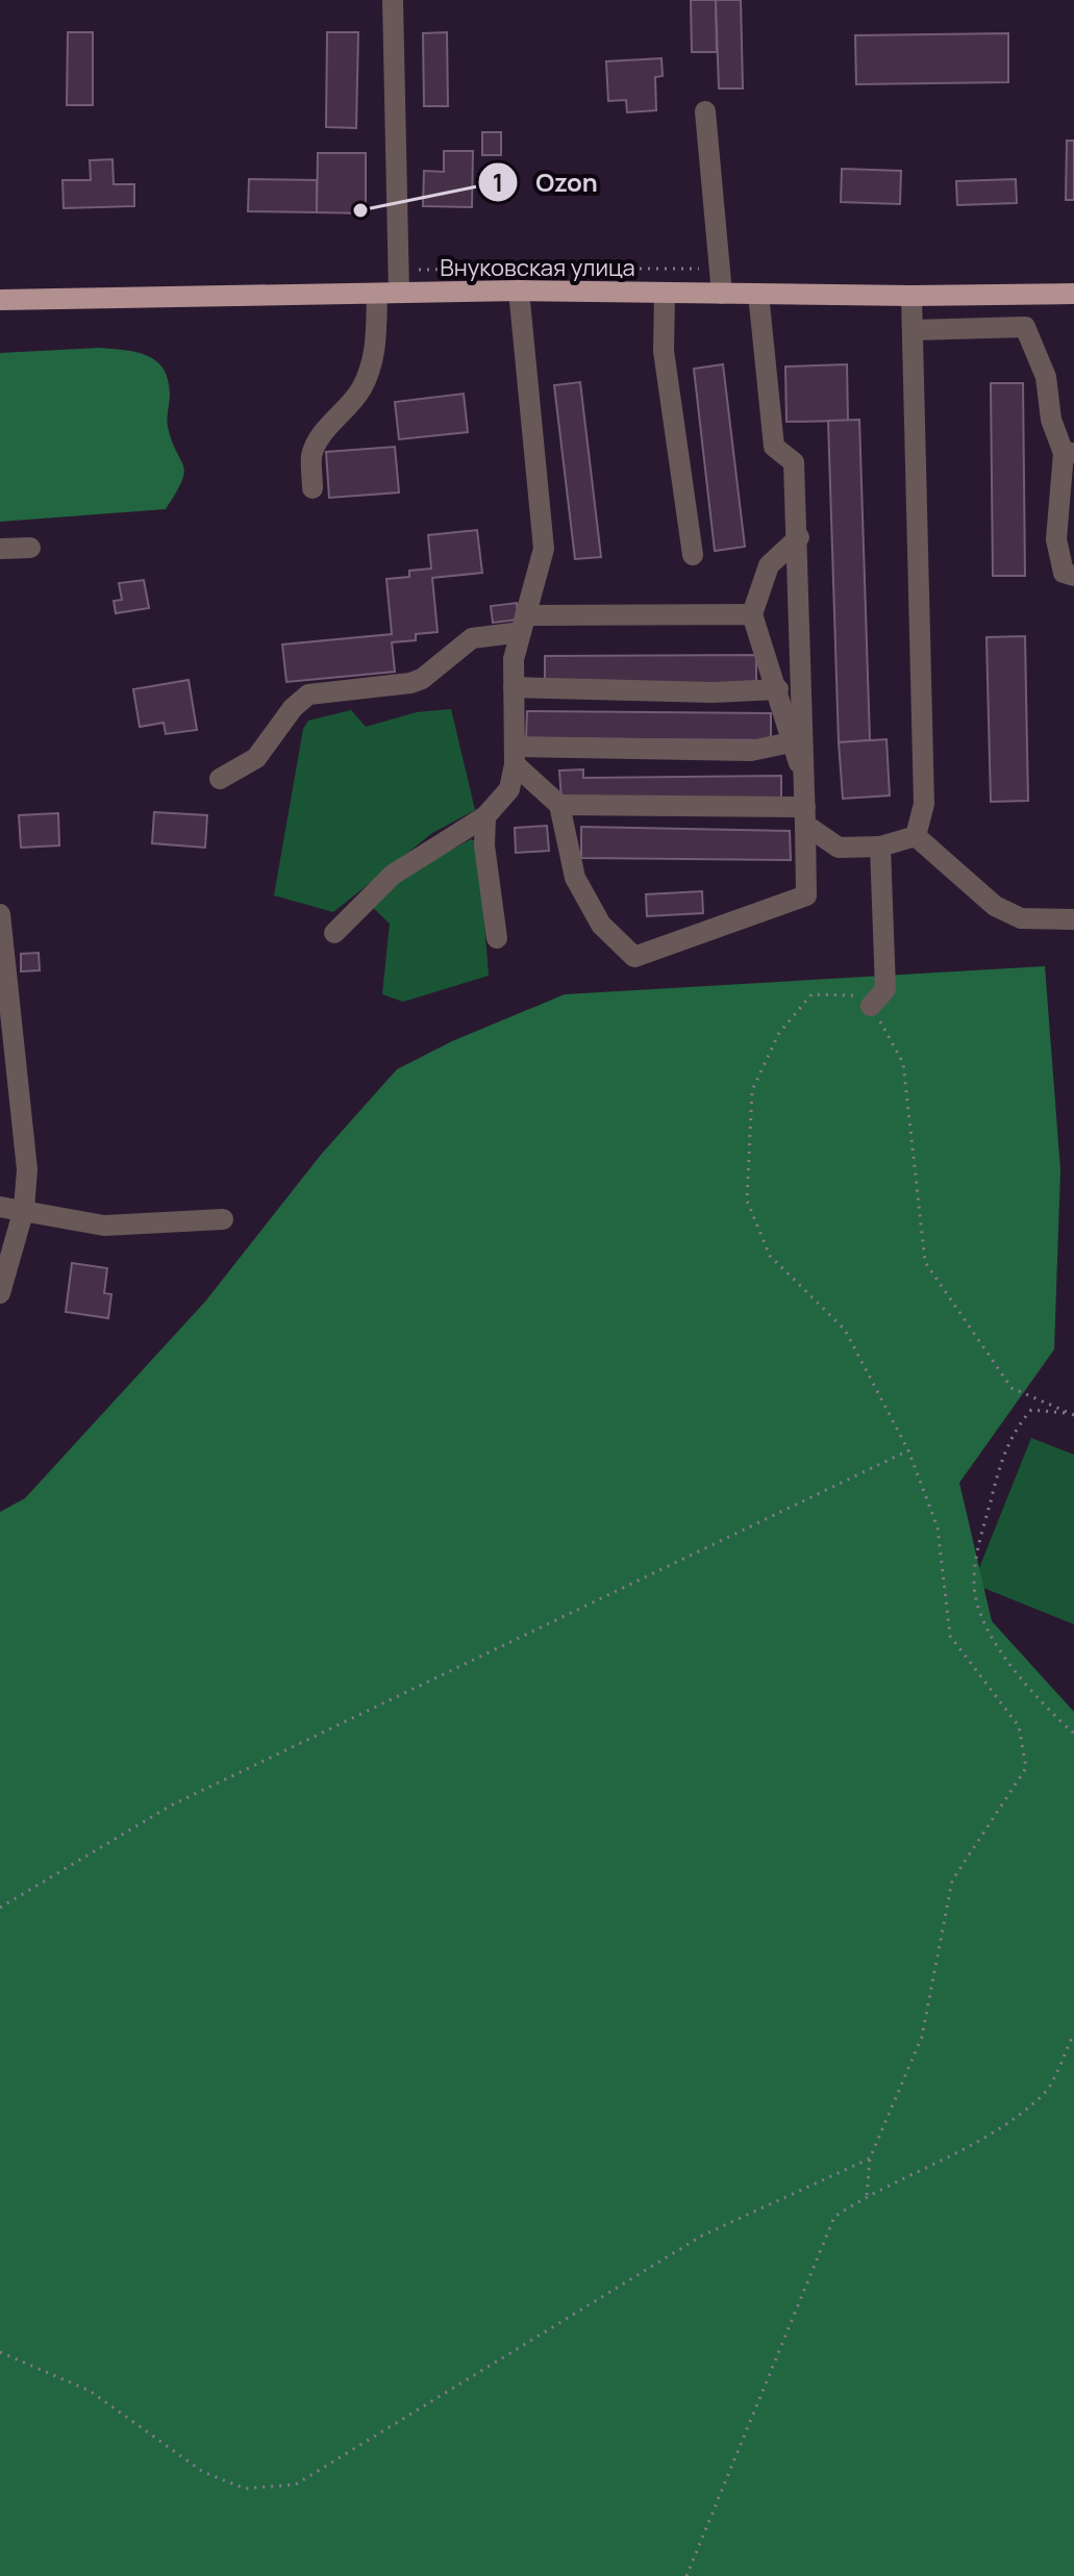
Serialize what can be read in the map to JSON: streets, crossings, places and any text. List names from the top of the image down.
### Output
{
  "streets": {
    "main road": ["Внуковская улица"]
  },
  "places": ["Ozon"]
}
